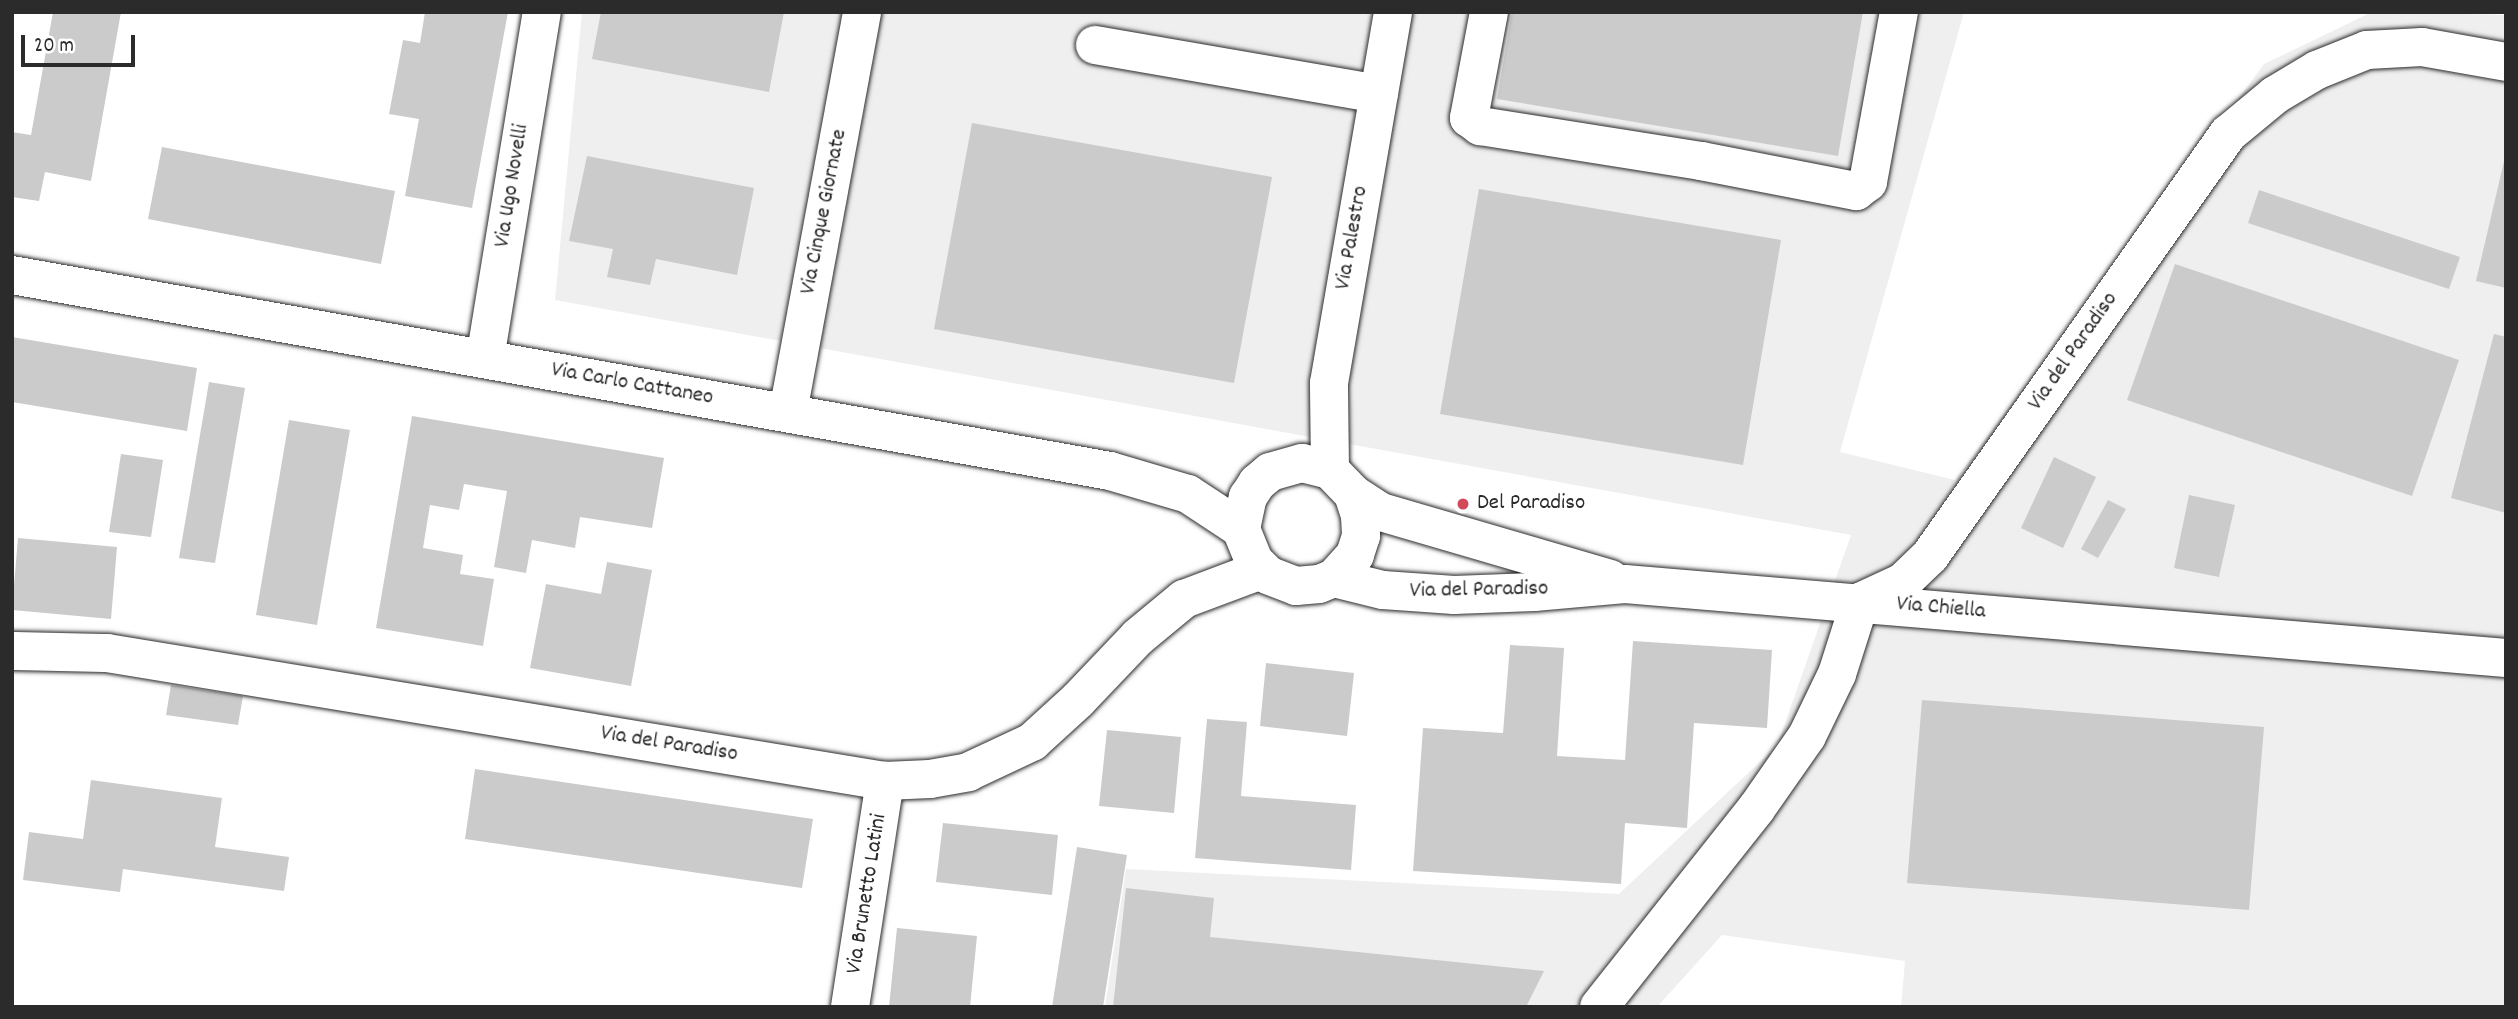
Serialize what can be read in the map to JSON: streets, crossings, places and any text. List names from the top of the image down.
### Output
{
  "streets": {
    "street": [
      "Via Ugo Novelli",
      "Via Cinque Giornate",
      "Via Palestro",
      "Via del Paradiso",
      "Via Carlo Cattaneo",
      "Via Chiella",
      "Via Brunetto Latini"
    ]
  },
  "crossings": [
    ["Via Ugo Novelli", "Via Carlo Cattaneo"],
    ["Via Cinque Giornate", "Via Carlo Cattaneo"],
    ["Via Palestro", "Via del Paradiso"],
    ["Via Palestro", "Via Carlo Cattaneo"],
    ["Via del Paradiso", "Via Carlo Cattaneo"],
    ["Via del Paradiso", "Via Chiella"],
    ["Via del Paradiso", "Via Brunetto Latini"]
  ],
  "places": ["Del Paradiso"],
  "scale_bar": "20 m"
}
